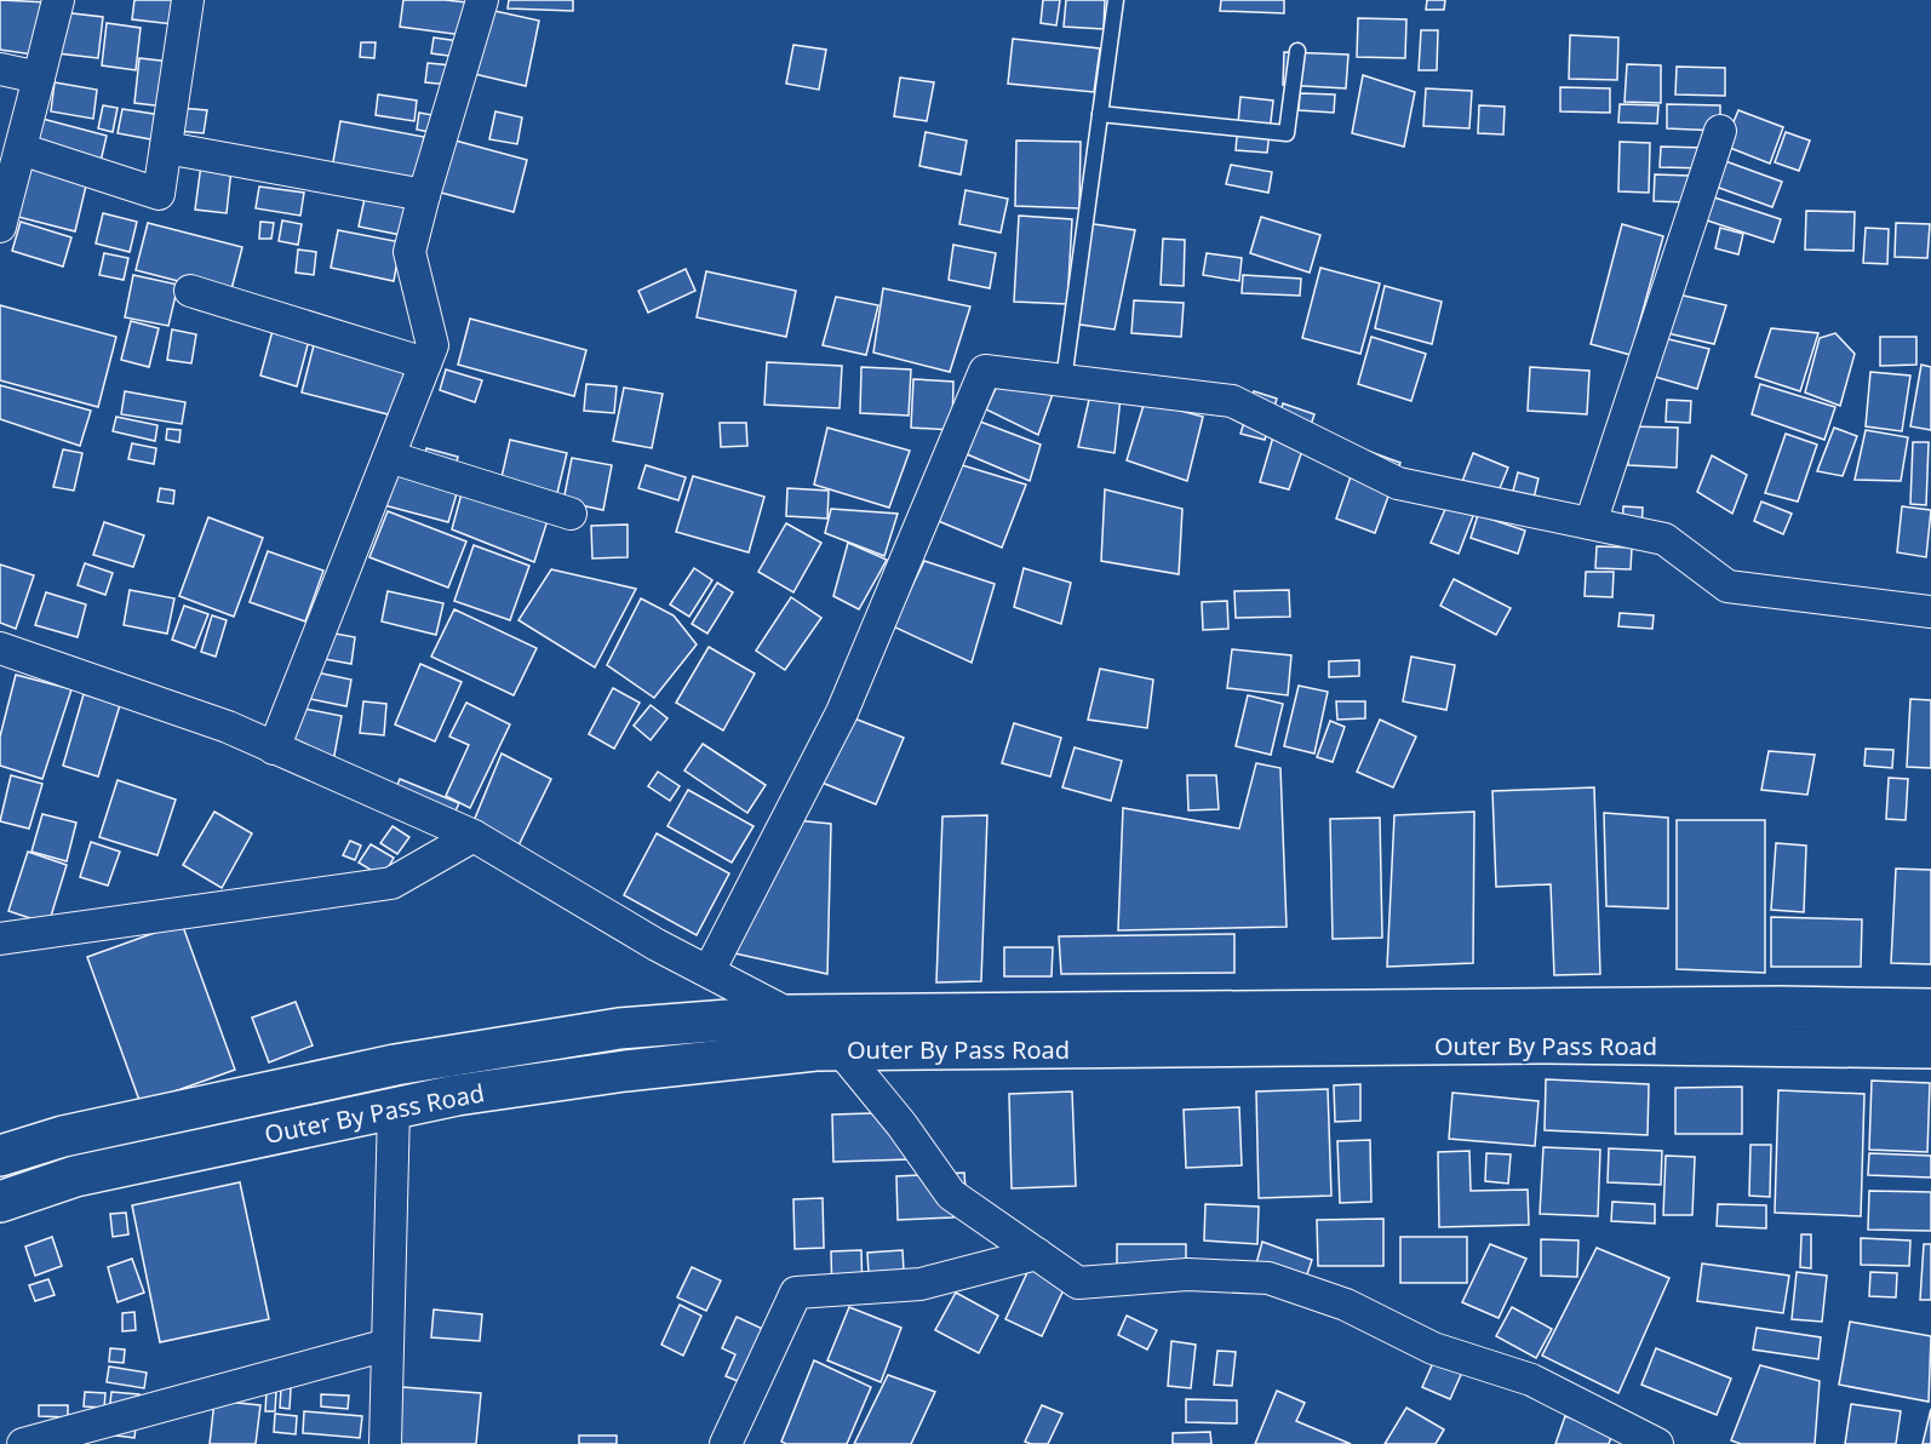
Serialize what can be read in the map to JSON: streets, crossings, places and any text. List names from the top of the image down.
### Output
{
  "streets": {
    "main road": ["Outer By Pass Road"]
  }
}
